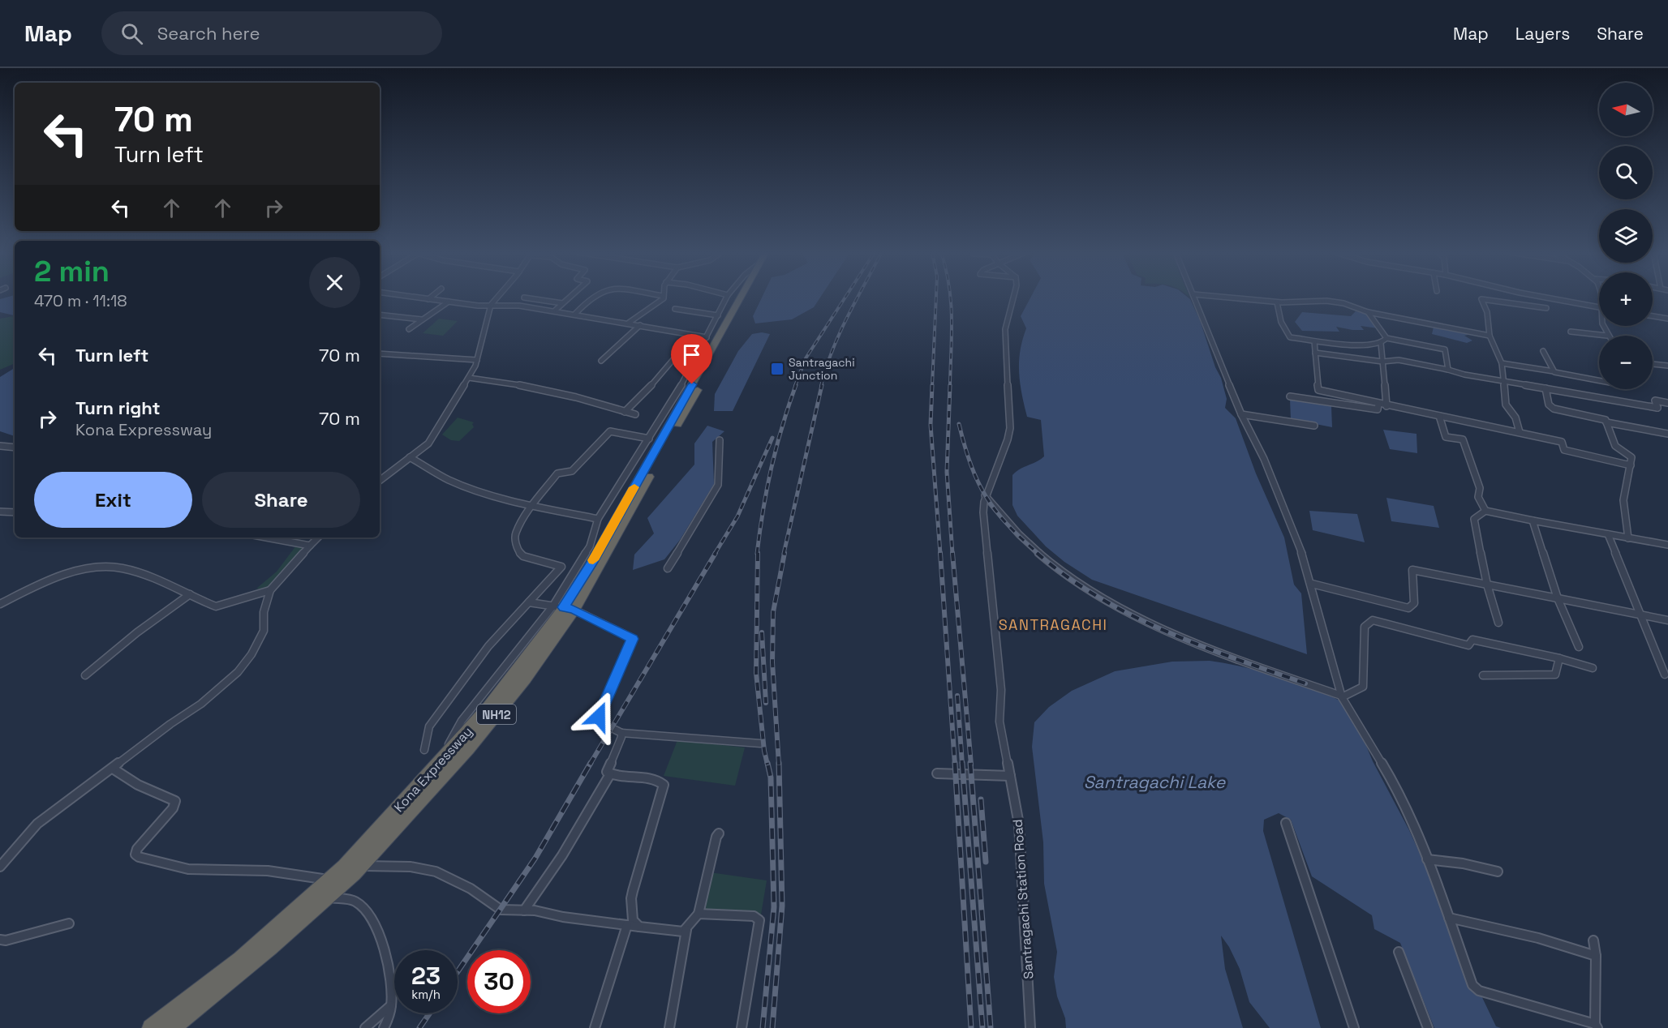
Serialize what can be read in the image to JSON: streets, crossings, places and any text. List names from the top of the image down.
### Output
{
  "streets": {
    "highway": ["NH12", "Kona Expressway"],
    "street": ["Santragachi Station Road"]
  },
  "districts": ["SANTRAGACHI"],
  "water": ["Santragachi Lake"],
  "places": {
    "transit": ["Santragachi Junction"]
  },
  "north": "left",
  "page": {
    "header": "Map",
    "search": "Search here",
    "nav": ["Map", "Layers", "Share"],
    "map_buttons": ["+", "−"],
    "turn": ["70 m", "Turn left"],
    "heading": ["2 min", "470 m · 11:18"],
    "list": [
      {
        "name": "Turn left",
        "value": "70 m"
      },
      {
        "name": "Turn right",
        "note": "Kona Expressway",
        "value": "70 m"
      }
    ],
    "buttons": ["Exit", "Share"],
    "speed": "23 km/h",
    "limit": "30"
  }
}
